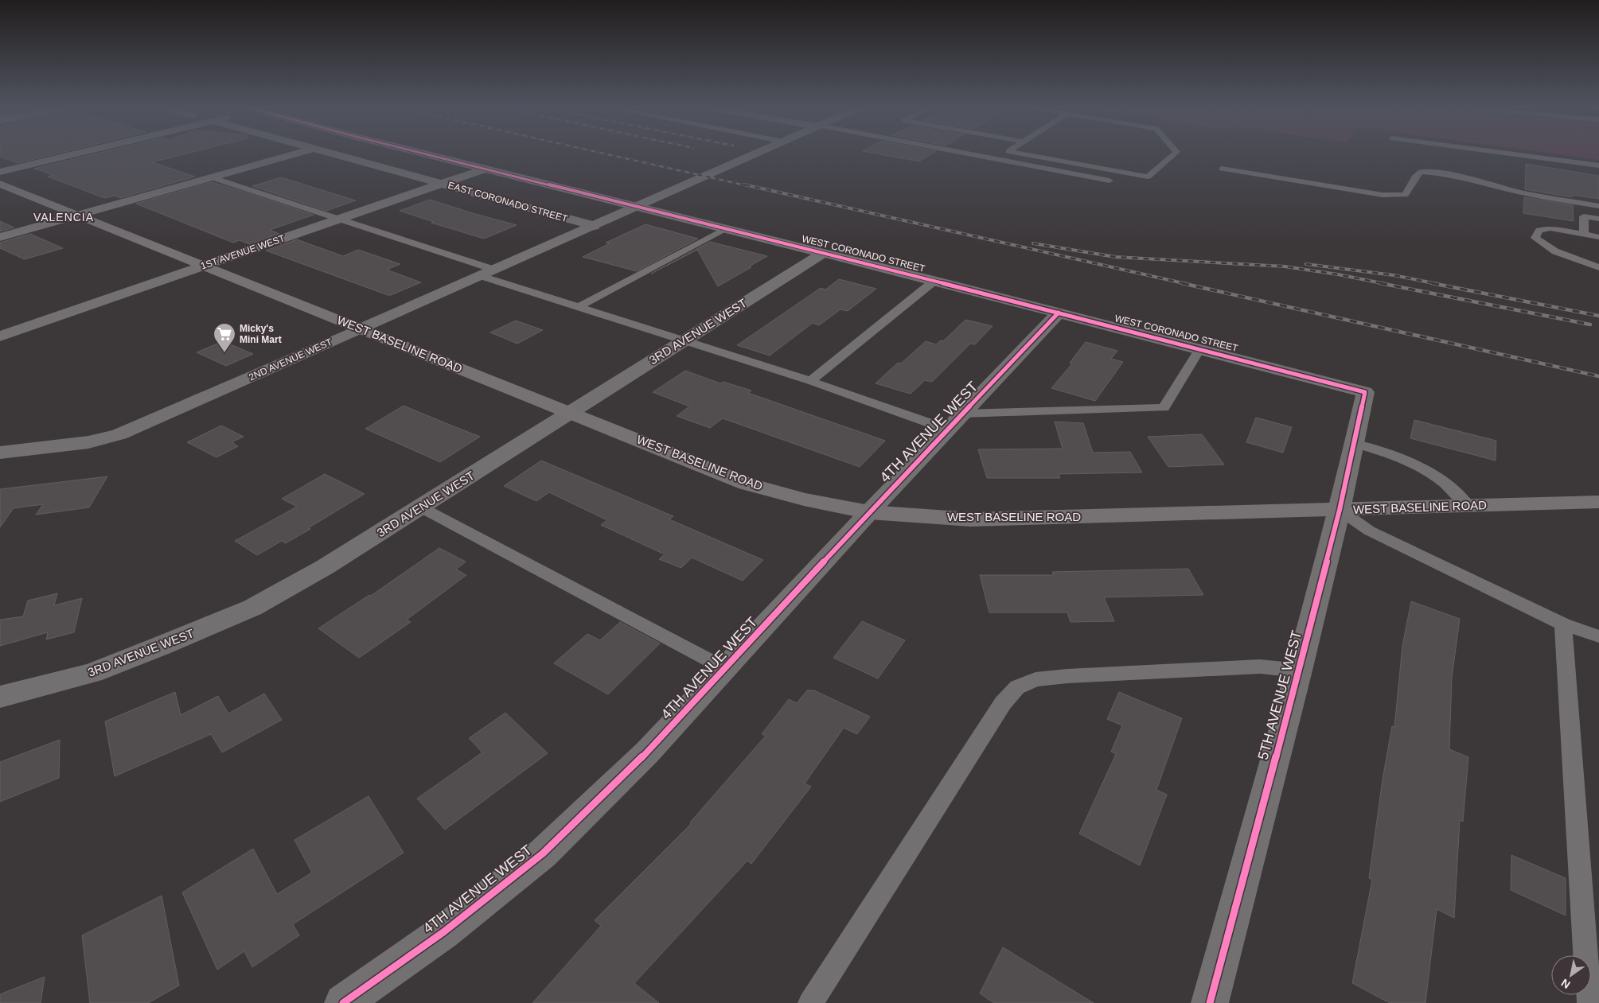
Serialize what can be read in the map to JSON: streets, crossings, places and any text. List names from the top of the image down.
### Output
{
  "streets": {
    "main road": ["WEST BASELINE ROAD"],
    "street": [
      "EAST CORONADO STREET",
      "1ST AVENUE WEST",
      "WEST CORONADO STREET",
      "3RD AVENUE WEST",
      "2ND AVENUE WEST",
      "4TH AVENUE WEST",
      "5TH AVENUE WEST"
    ]
  },
  "crossings": [
    ["EAST CORONADO STREET", "1ST AVENUE WEST"],
    ["EAST CORONADO STREET", "2ND AVENUE WEST"],
    ["1ST AVENUE WEST", "WEST CORONADO STREET"],
    ["1ST AVENUE WEST", "WEST BASELINE ROAD"],
    ["WEST CORONADO STREET", "3RD AVENUE WEST"],
    ["WEST CORONADO STREET", "2ND AVENUE WEST"],
    ["WEST CORONADO STREET", "4TH AVENUE WEST"],
    ["WEST CORONADO STREET", "5TH AVENUE WEST"],
    ["3RD AVENUE WEST", "WEST BASELINE ROAD"],
    ["WEST BASELINE ROAD", "2ND AVENUE WEST"],
    ["WEST BASELINE ROAD", "4TH AVENUE WEST"],
    ["WEST BASELINE ROAD", "5TH AVENUE WEST"]
  ],
  "districts": ["VALENCIA"],
  "places": {
    "supermarket": ["Micky's Mini Mart"]
  },
  "north": "bottom left"
}
